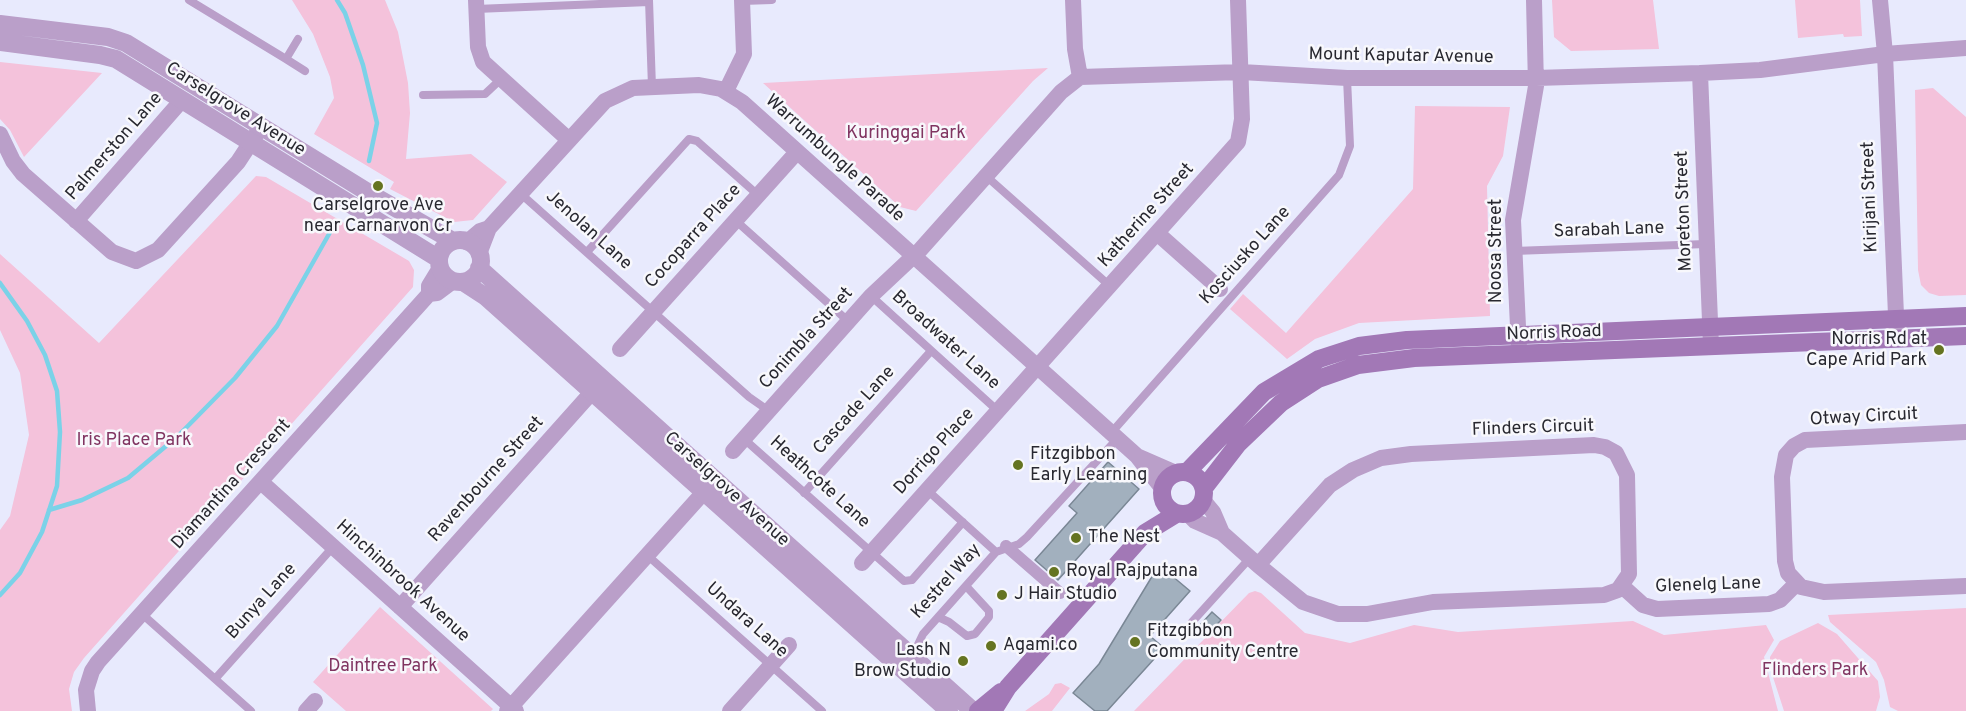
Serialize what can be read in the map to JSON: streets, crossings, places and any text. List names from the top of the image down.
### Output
{
  "streets": {
    "main road": ["Norris Road"],
    "street": [
      "Mount Kaputar Avenue",
      "Carselgrove Avenue",
      "Palmerston Lane",
      "Warrumbungle Parade",
      "Kirijani Street",
      "Moreton Street",
      "Katherine Street",
      "Cocoparra Place",
      "Noosa Street",
      "Conimbla Street",
      "Otway Circuit",
      "Flinders Circuit",
      "Dorrigo Place",
      "Ravenbourne Street",
      "Diamantina Crescent",
      "Hinchinbrook Avenue",
      "Glenelg Lane"
    ],
    "lane": [
      "Jenolan Lane",
      "Sarabah Lane",
      "Kosciusko Lane",
      "Broadwater Lane",
      "Cascade Lane",
      "Heathcote Lane",
      "Kestrel Way",
      "Bunya Lane",
      "Undara Lane"
    ]
  },
  "crossings": [
    ["Mount Kaputar Avenue", "Kirijani Street"],
    ["Mount Kaputar Avenue", "Moreton Street"],
    ["Mount Kaputar Avenue", "Katherine Street"],
    ["Mount Kaputar Avenue", "Noosa Street"],
    ["Mount Kaputar Avenue", "Kosciusko Lane"],
    ["Carselgrove Avenue", "Palmerston Lane"],
    ["Carselgrove Avenue", "Warrumbungle Parade"],
    ["Carselgrove Avenue", "Ravenbourne Street"],
    ["Carselgrove Avenue", "Diamantina Crescent"],
    ["Carselgrove Avenue", "Kestrel Way"],
    ["Warrumbungle Parade", "Katherine Street"],
    ["Warrumbungle Parade", "Jenolan Lane"],
    ["Warrumbungle Parade", "Cocoparra Place"],
    ["Warrumbungle Parade", "Kosciusko Lane"],
    ["Warrumbungle Parade", "Norris Road"],
    ["Warrumbungle Parade", "Conimbla Street"],
    ["Warrumbungle Parade", "Dorrigo Place"],
    ["Warrumbungle Parade", "Kestrel Way"],
    ["Kirijani Street", "Norris Road"],
    ["Moreton Street", "Sarabah Lane"],
    ["Moreton Street", "Norris Road"],
    ["Katherine Street", "Dorrigo Place"],
    ["Jenolan Lane", "Cocoparra Place"],
    ["Jenolan Lane", "Conimbla Street"],
    ["Sarabah Lane", "Noosa Street"],
    ["Noosa Street", "Norris Road"],
    ["Kosciusko Lane", "Kestrel Way"],
    ["Conimbla Street", "Broadwater Lane"],
    ["Conimbla Street", "Heathcote Lane"],
    ["Broadwater Lane", "Cascade Lane"],
    ["Broadwater Lane", "Dorrigo Place"],
    ["Cascade Lane", "Heathcote Lane"],
    ["Otway Circuit", "Glenelg Lane"],
    ["Flinders Circuit", "Glenelg Lane"],
    ["Dorrigo Place", "Heathcote Lane"],
    ["Ravenbourne Street", "Hinchinbrook Avenue"],
    ["Diamantina Crescent", "Hinchinbrook Avenue"],
    ["Hinchinbrook Avenue", "Bunya Lane"]
  ],
  "parks": [
    "Kuringgai Park",
    "Iris Place Park",
    "Daintree Park",
    "Flinders Park"
  ],
  "places": [
    "Carselgrove Ave near Carnarvon Cr",
    "Norris Rd at Cape Arid Park",
    "Fitzgibbon Early Learning",
    "The Nest",
    "Royal Rajputana",
    "J Hair Studio",
    "Fitzgibbon Community Centre",
    "Agami.co",
    "Lash N Brow Studio"
  ]
}
